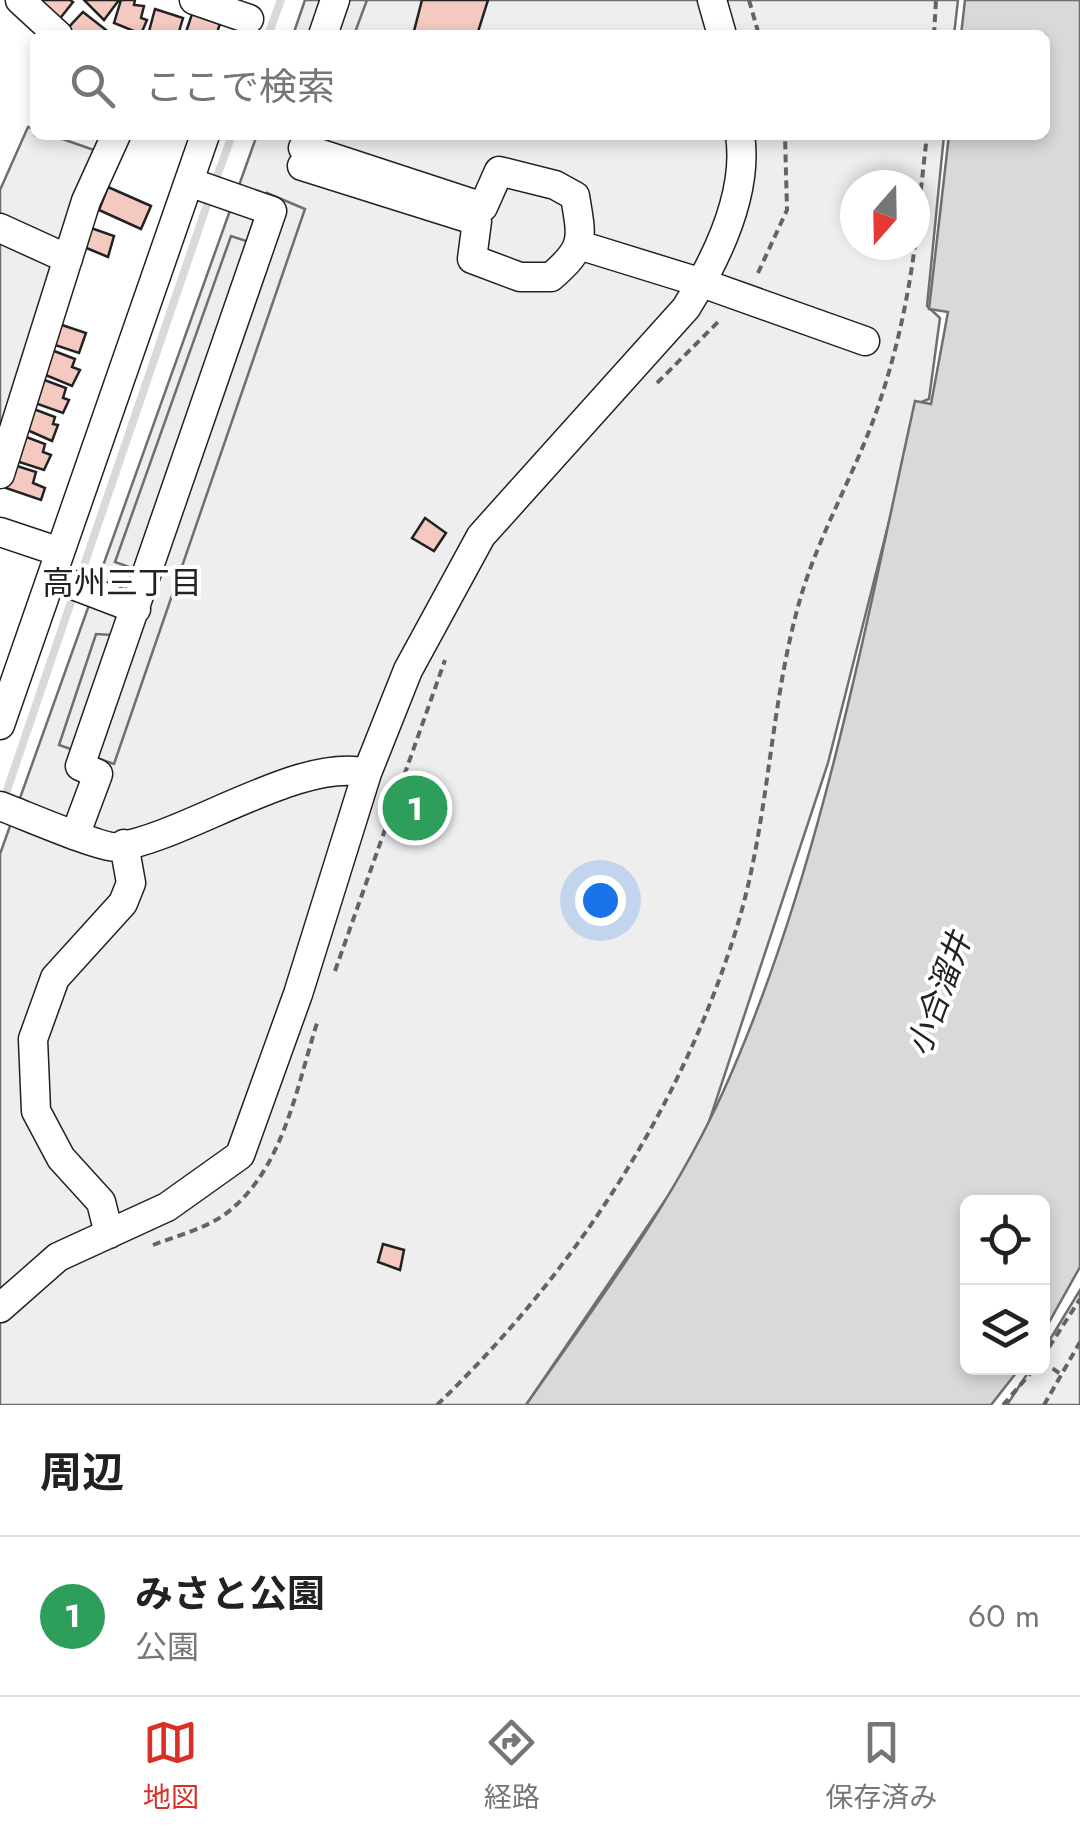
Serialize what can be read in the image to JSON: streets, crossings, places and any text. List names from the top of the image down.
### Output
{
  "districts": ["高州三丁目"],
  "water": ["小合溜井"],
  "north": "bottom",
  "page": {
    "search": "ここで検索",
    "pins": "1",
    "heading": "周辺",
    "list": [
      {
        "mark": "1",
        "name": "みさと公園",
        "note": "公園",
        "value": "60 m"
      }
    ],
    "nav": ["地図", "経路", "保存済み"]
  }
}
